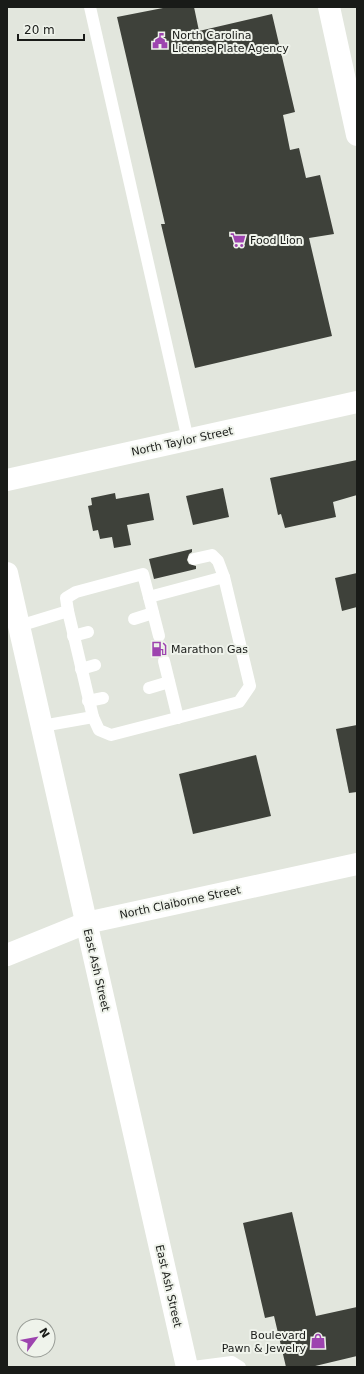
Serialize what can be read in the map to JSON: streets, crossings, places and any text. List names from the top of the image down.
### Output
{
  "streets": {
    "street": ["North Taylor Street", "North Claiborne Street", "East Ash Street"]
  },
  "crossings": [
    ["North Claiborne Street", "East Ash Street"]
  ],
  "places": {
    "public building": ["North Carolina License Plate Agency"],
    "supermarket": ["Food Lion"],
    "fuel station": ["Marathon Gas"],
    "shop": ["Boulevard Pawn & Jewelry"]
  },
  "scale_bar": "20 m",
  "north": "top right"
}
